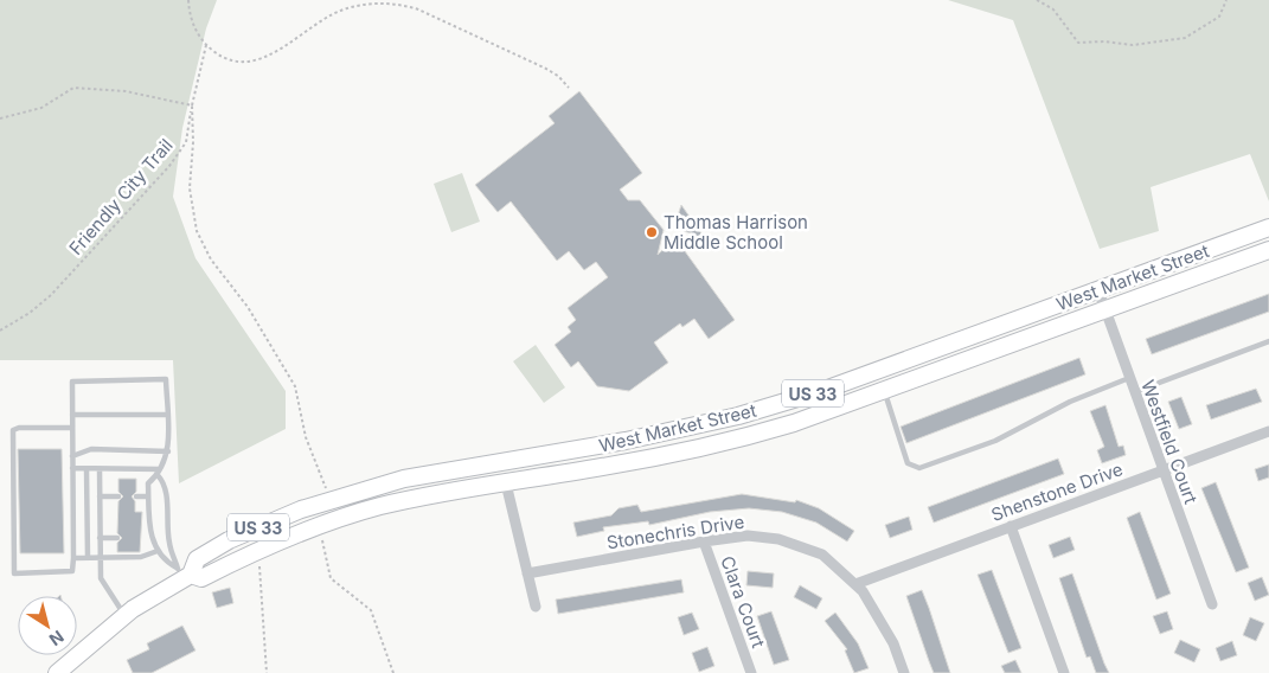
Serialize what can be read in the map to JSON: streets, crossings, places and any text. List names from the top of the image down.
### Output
{
  "streets": {
    "main road": ["West Market Street", "US 33"],
    "street": [
      "Westfield Court",
      "Shenstone Drive",
      "Stonechris Drive",
      "Clara Court"
    ],
    "path": ["Friendly City Trail"]
  },
  "crossings": [
    ["West Market Street", "Westfield Court"],
    ["Westfield Court", "Shenstone Drive"],
    ["Shenstone Drive", "Stonechris Drive"],
    ["Stonechris Drive", "Clara Court"]
  ],
  "places": ["Thomas Harrison Middle School"],
  "north": "bottom right"
}
